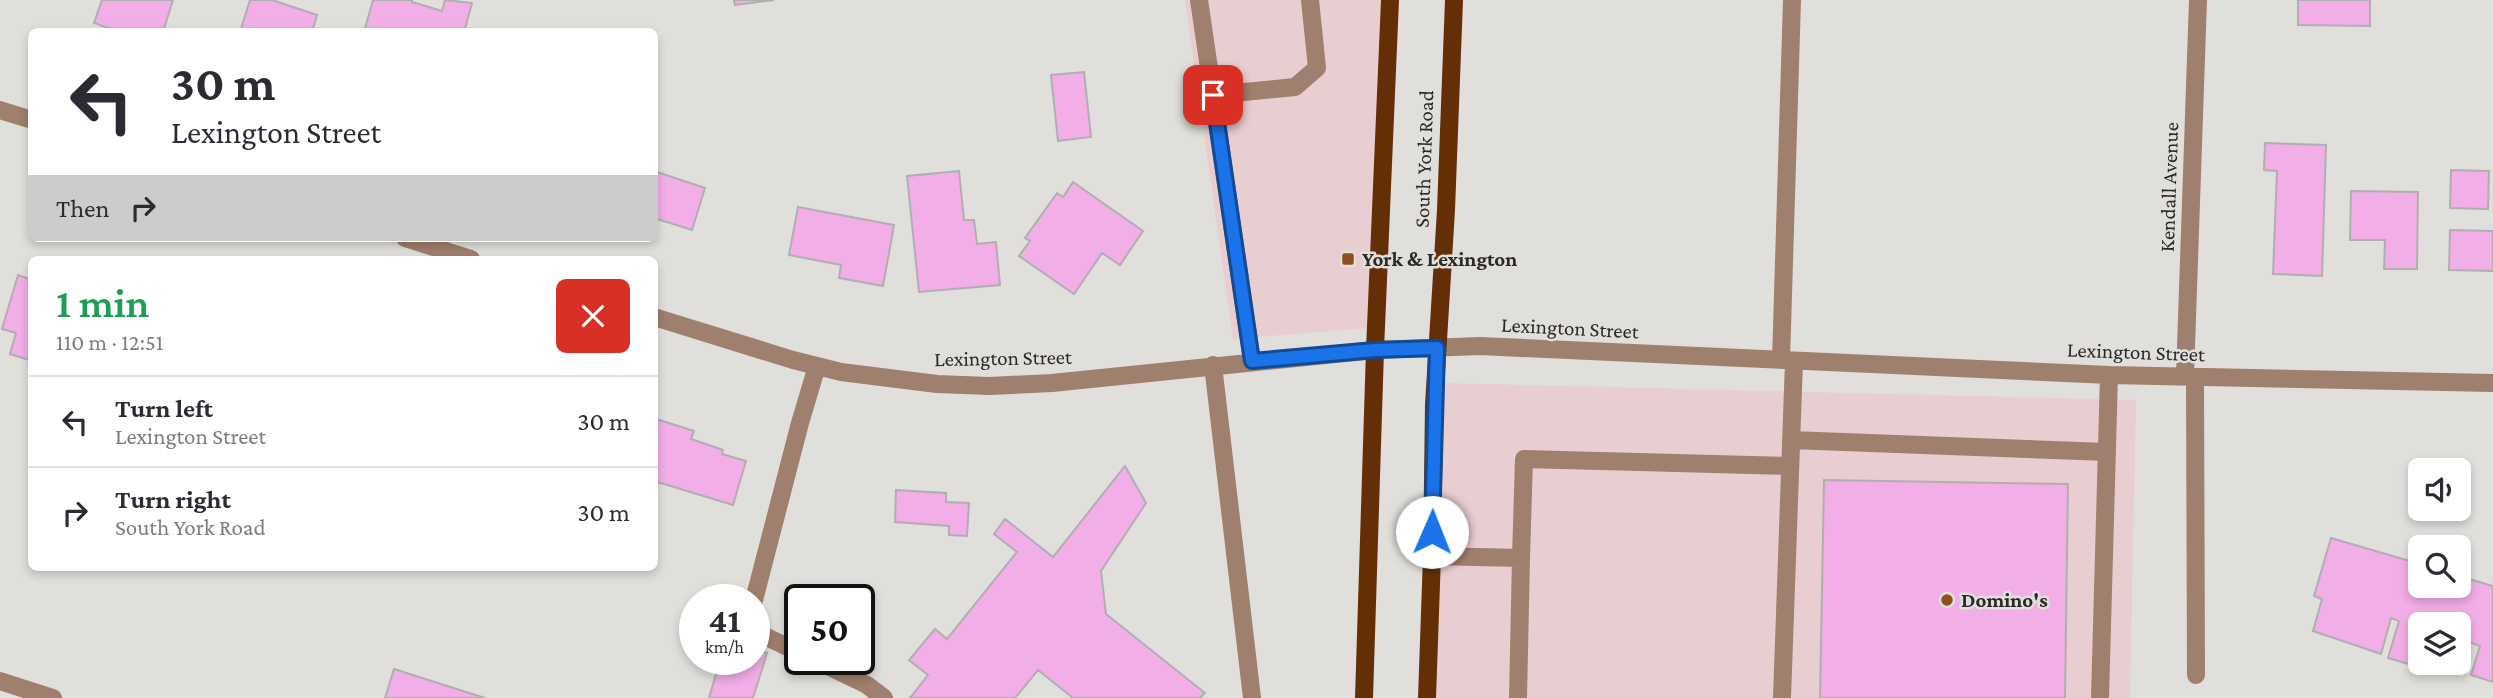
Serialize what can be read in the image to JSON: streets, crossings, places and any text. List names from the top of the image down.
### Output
{
  "streets": {
    "main road": ["South York Road"],
    "street": ["Kendall Avenue", "Lexington Street"]
  },
  "crossings": [
    ["South York Road", "Lexington Street"],
    ["Kendall Avenue", "Lexington Street"]
  ],
  "places": {
    "transit": ["York & Lexington"],
    "other": ["Domino's"]
  },
  "page": {
    "turn": ["30 m", "Lexington Street"],
    "then": "Then",
    "heading": ["1 min", "110 m · 12:51"],
    "list": [
      {
        "name": "Turn left",
        "note": "Lexington Street",
        "value": "30 m"
      },
      {
        "name": "Turn right",
        "note": "South York Road",
        "value": "30 m"
      }
    ],
    "speed": "41 km/h",
    "limit": "50"
  }
}
